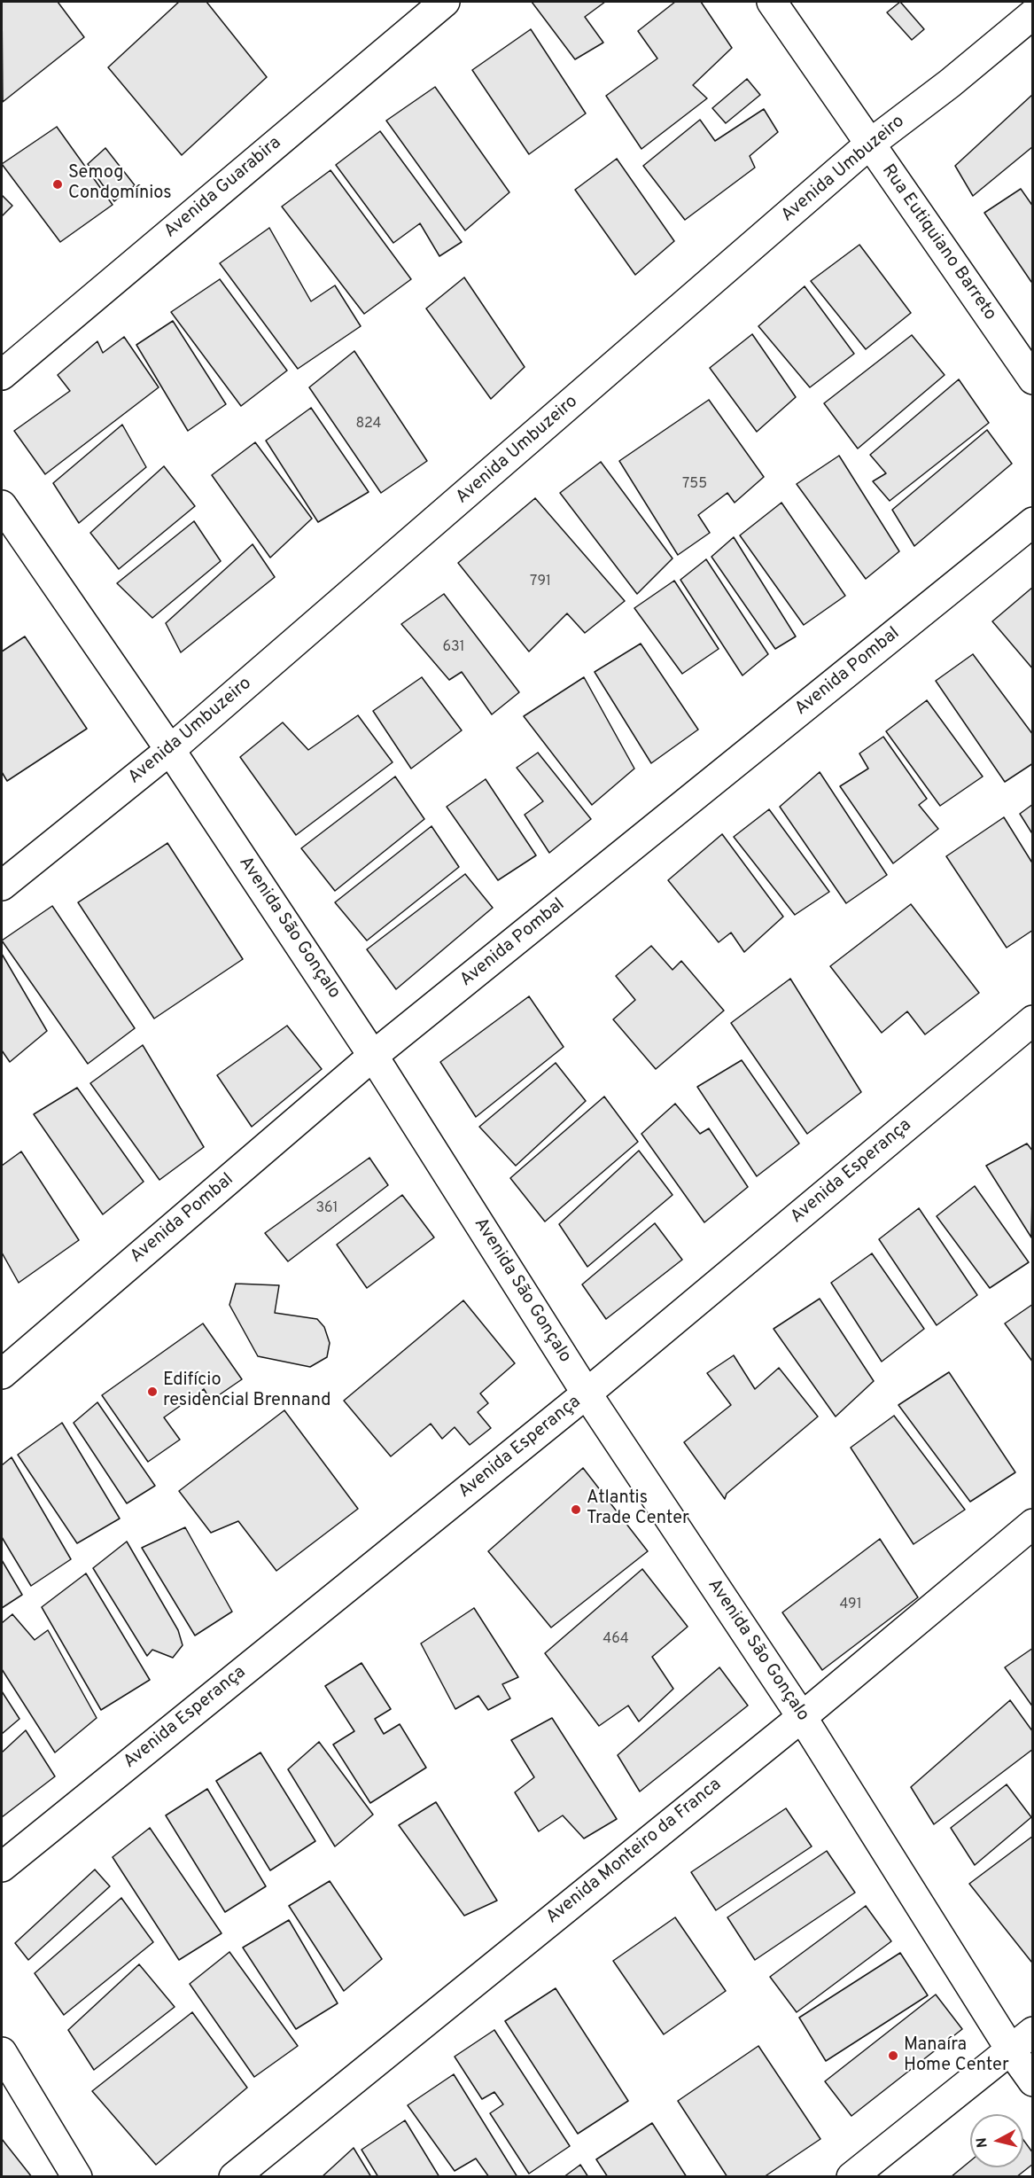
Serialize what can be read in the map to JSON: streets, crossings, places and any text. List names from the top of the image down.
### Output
{
  "streets": {
    "street": [
      "Avenida Umbuzeiro",
      "Avenida Guarabira",
      "Rua Eutiquiano Barreto",
      "Avenida Pombal",
      "Avenida São Gonçalo",
      "Avenida Esperança",
      "Avenida Monteiro da Franca"
    ]
  },
  "crossings": [
    ["Avenida Umbuzeiro", "Rua Eutiquiano Barreto"],
    ["Avenida Umbuzeiro", "Avenida São Gonçalo"],
    ["Avenida Pombal", "Avenida São Gonçalo"],
    ["Avenida São Gonçalo", "Avenida Esperança"],
    ["Avenida São Gonçalo", "Avenida Monteiro da Franca"]
  ],
  "places": [
    "Semog Condomínios",
    "Edifício residencial Brennand",
    "Atlantis Trade Center",
    "Manaíra Home Center"
  ],
  "house_numbers": [
    "824",
    "755",
    "791",
    "631",
    "361",
    "491",
    "464"
  ],
  "north": "left"
}
